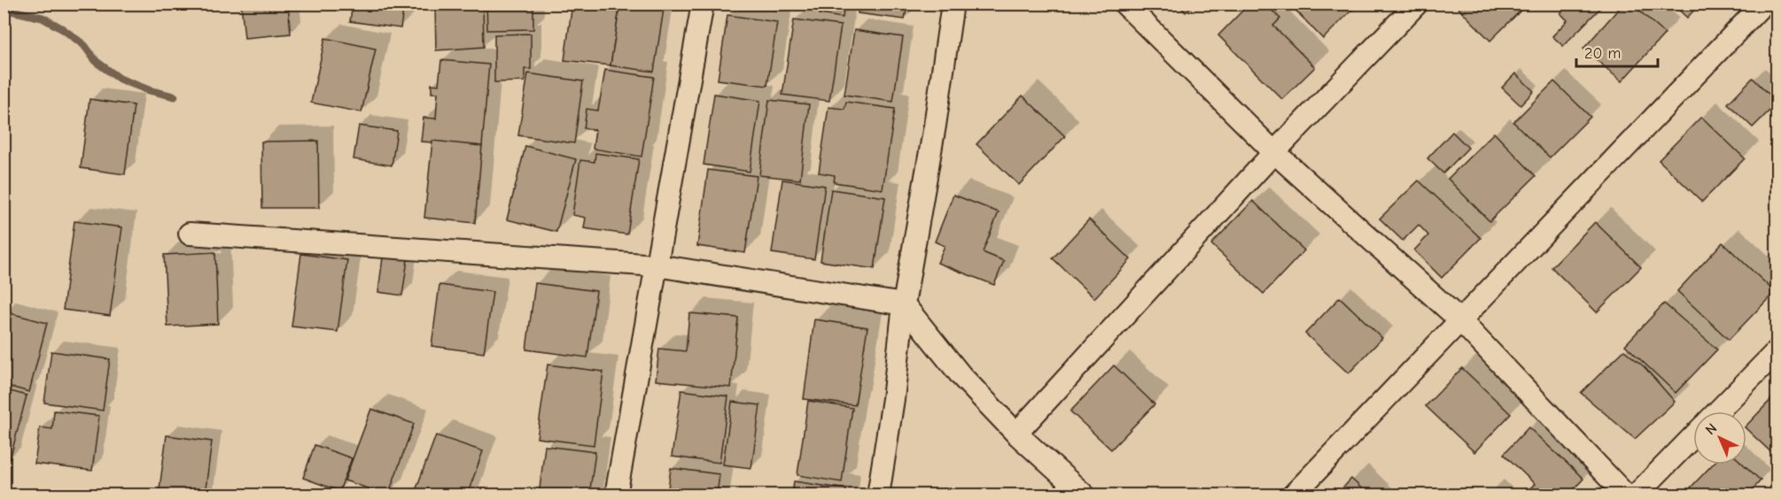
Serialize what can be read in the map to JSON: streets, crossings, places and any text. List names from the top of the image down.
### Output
{
  "scale_bar": "20 m",
  "north": "top left"
}
